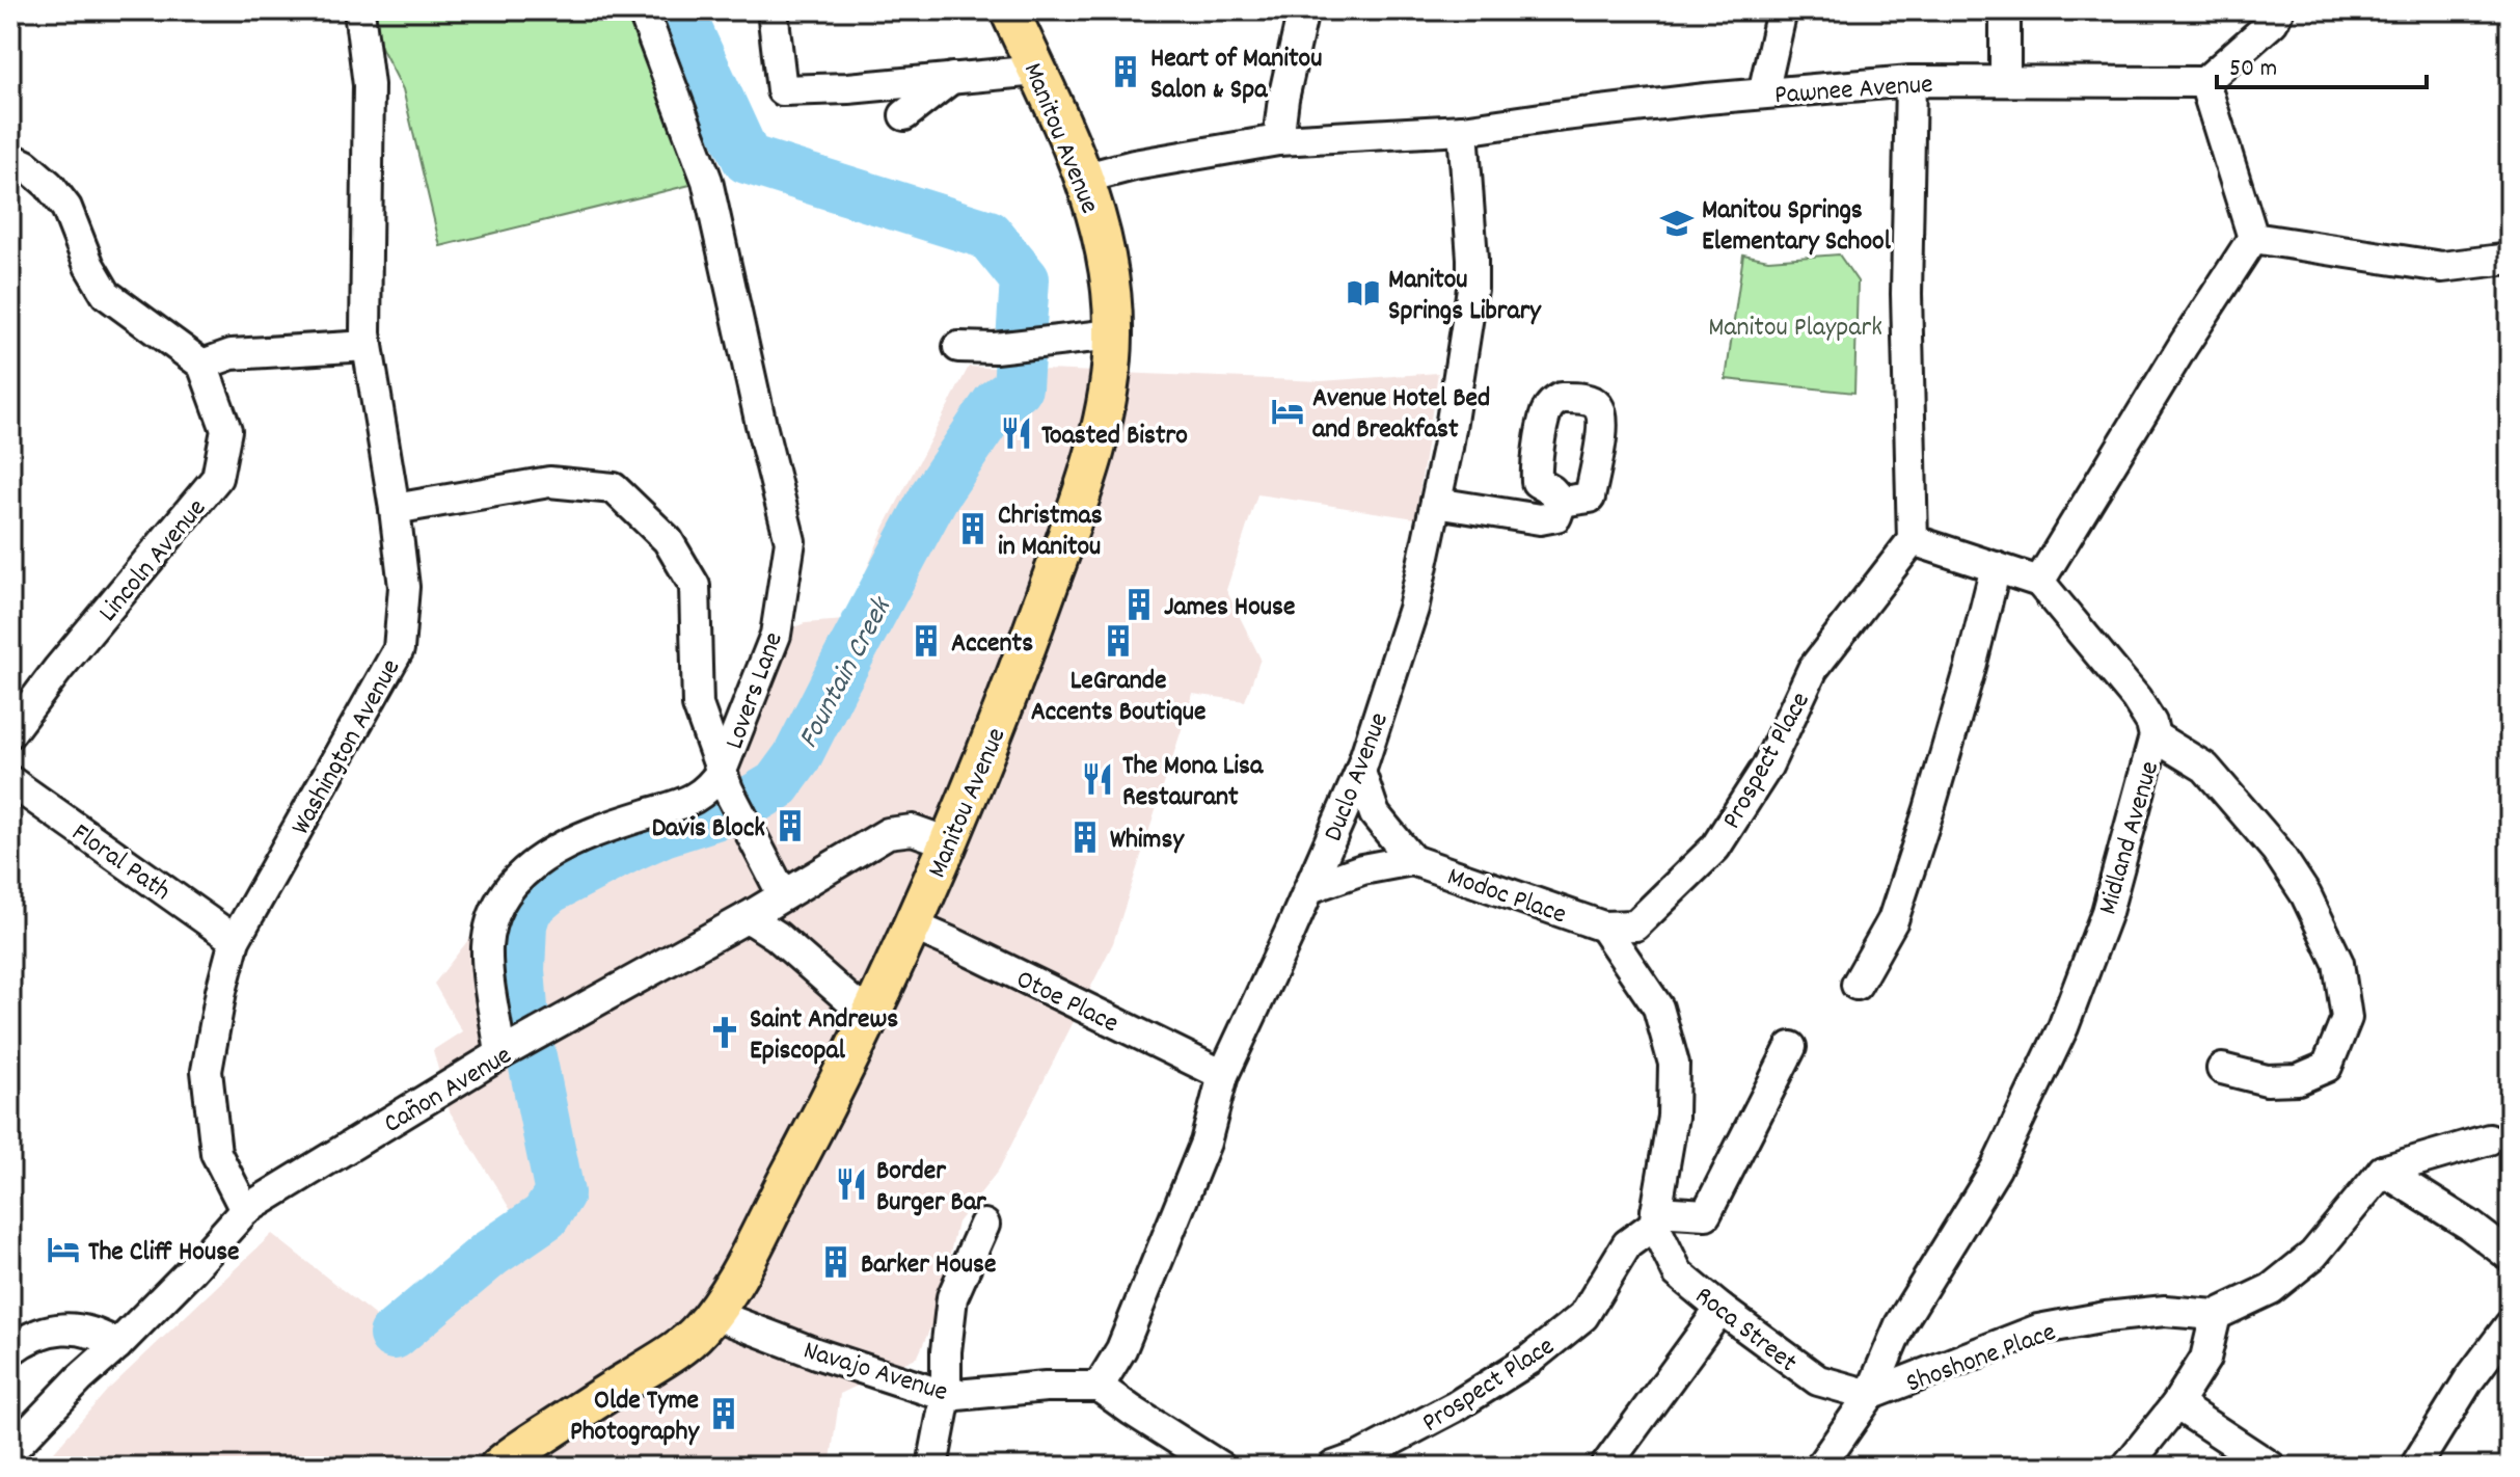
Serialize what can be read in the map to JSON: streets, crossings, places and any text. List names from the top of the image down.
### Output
{
  "streets": {
    "main road": ["Manitou Avenue"],
    "street": [
      "Pawnee Avenue",
      "Lincoln Avenue",
      "Lovers Lane",
      "Washington Avenue",
      "Prospect Place",
      "Duclo Avenue",
      "Midland Avenue",
      "Floral Path",
      "Modoc Place",
      "Otoe Place",
      "Cañon Avenue",
      "Roca Street",
      "Shoshone Place",
      "Navajo Avenue"
    ]
  },
  "crossings": [
    ["Pawnee Avenue", "Manitou Avenue"],
    ["Pawnee Avenue", "Duclo Avenue"],
    ["Manitou Avenue", "Otoe Place"],
    ["Manitou Avenue", "Cañon Avenue"],
    ["Manitou Avenue", "Navajo Avenue"],
    ["Lovers Lane", "Cañon Avenue"],
    ["Washington Avenue", "Floral Path"],
    ["Washington Avenue", "Cañon Avenue"],
    ["Prospect Place", "Modoc Place"],
    ["Prospect Place", "Roca Street"],
    ["Duclo Avenue", "Modoc Place"],
    ["Duclo Avenue", "Otoe Place"],
    ["Duclo Avenue", "Navajo Avenue"],
    ["Midland Avenue", "Roca Street"],
    ["Midland Avenue", "Shoshone Place"],
    ["Roca Street", "Shoshone Place"]
  ],
  "water": ["Fountain Creek"],
  "parks": ["Manitou Playpark"],
  "places": {
    "building": [
      "Heart of Manitou Salon & Spa",
      "Christmas in Manitou",
      "James House",
      "Accents",
      "LeGrande Accents Boutique",
      "Davis Block",
      "Whimsy",
      "Barker House",
      "Olde Tyme Photography"
    ],
    "school or university": ["Manitou Springs Elementary School"],
    "library": ["Manitou Springs Library"],
    "hotel": ["Avenue Hotel Bed and Breakfast", "The Cliff House"],
    "restaurant": ["Toasted Bistro", "The Mona Lisa Restaurant", "Border Burger Bar"],
    "church": ["Saint Andrews Episcopal"]
  },
  "scale_bar": "50 m"
}
